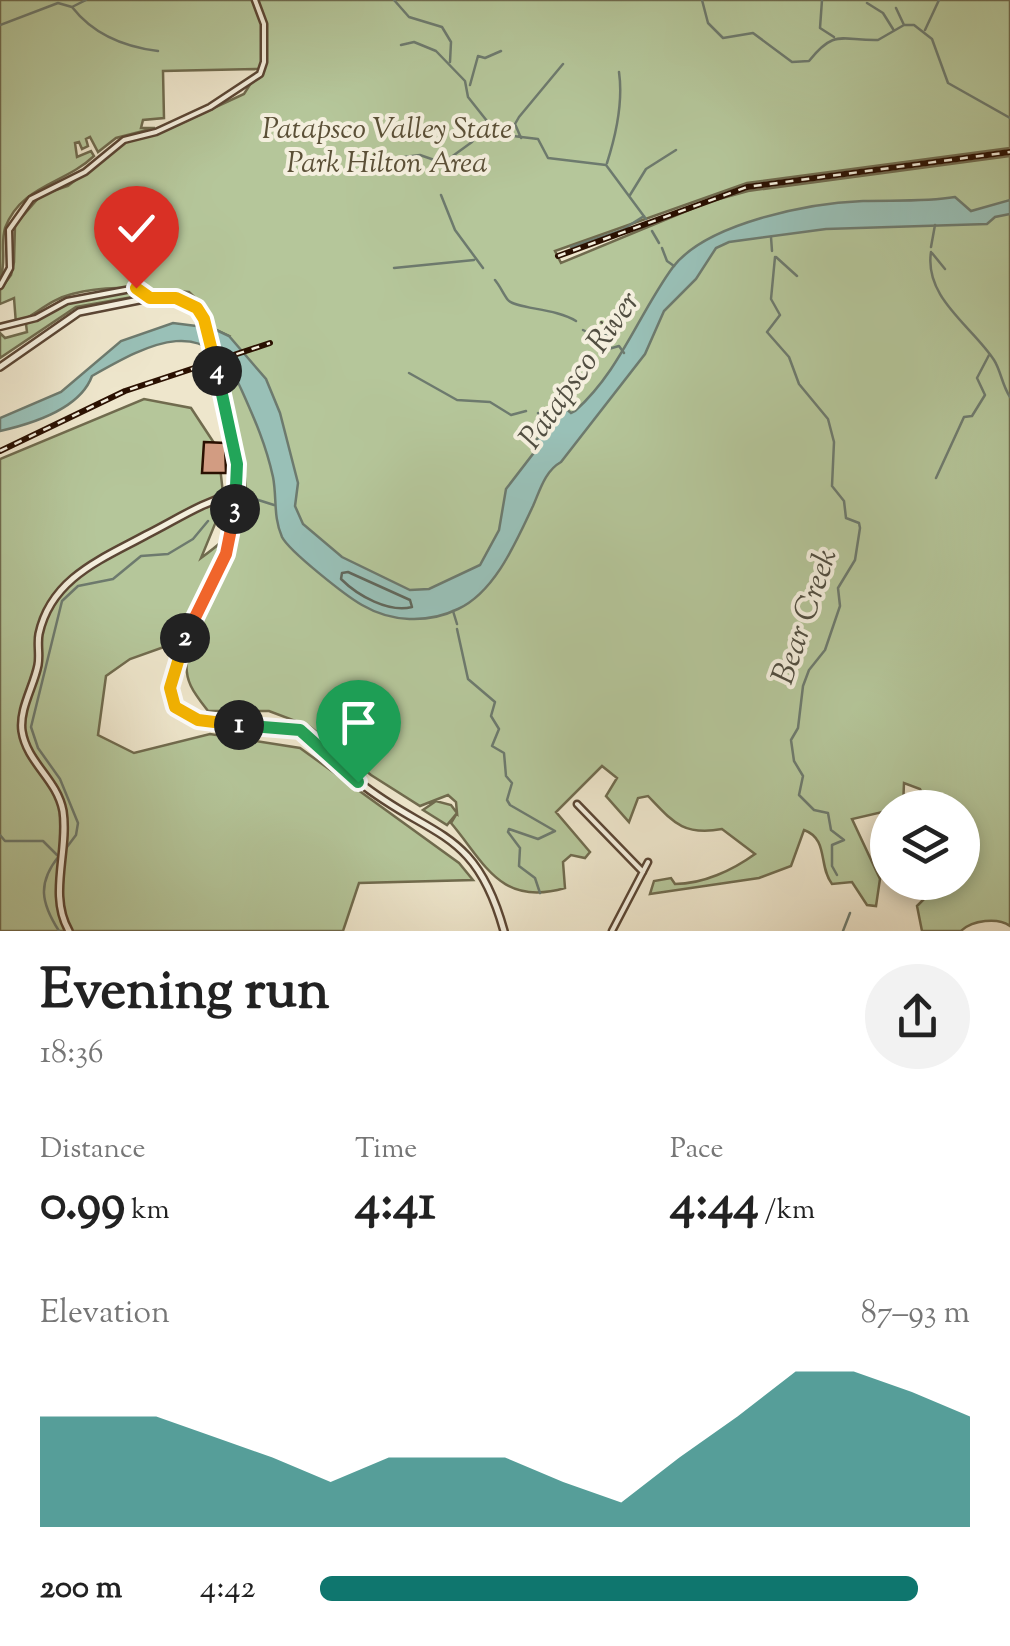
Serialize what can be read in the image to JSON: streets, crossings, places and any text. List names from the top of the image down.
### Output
{
  "water": ["Patapsco River", "Bear Creek"],
  "parks": ["Patapsco Valley State Park Hilton Area"],
  "page": {
    "pins": [
      "4",
      "3",
      "2",
      "1"
    ],
    "heading": ["Evening run", "18:36"],
    "stats": [
      ["Distance", "0.99 km"],
      ["Time", "4:41"],
      ["Pace", "4:44 /km"]
    ],
    "chart": ["Elevation", "87–93 m"],
    "list": [
      {
        "name": "200 m",
        "note": "4:42"
      }
    ]
  }
}
